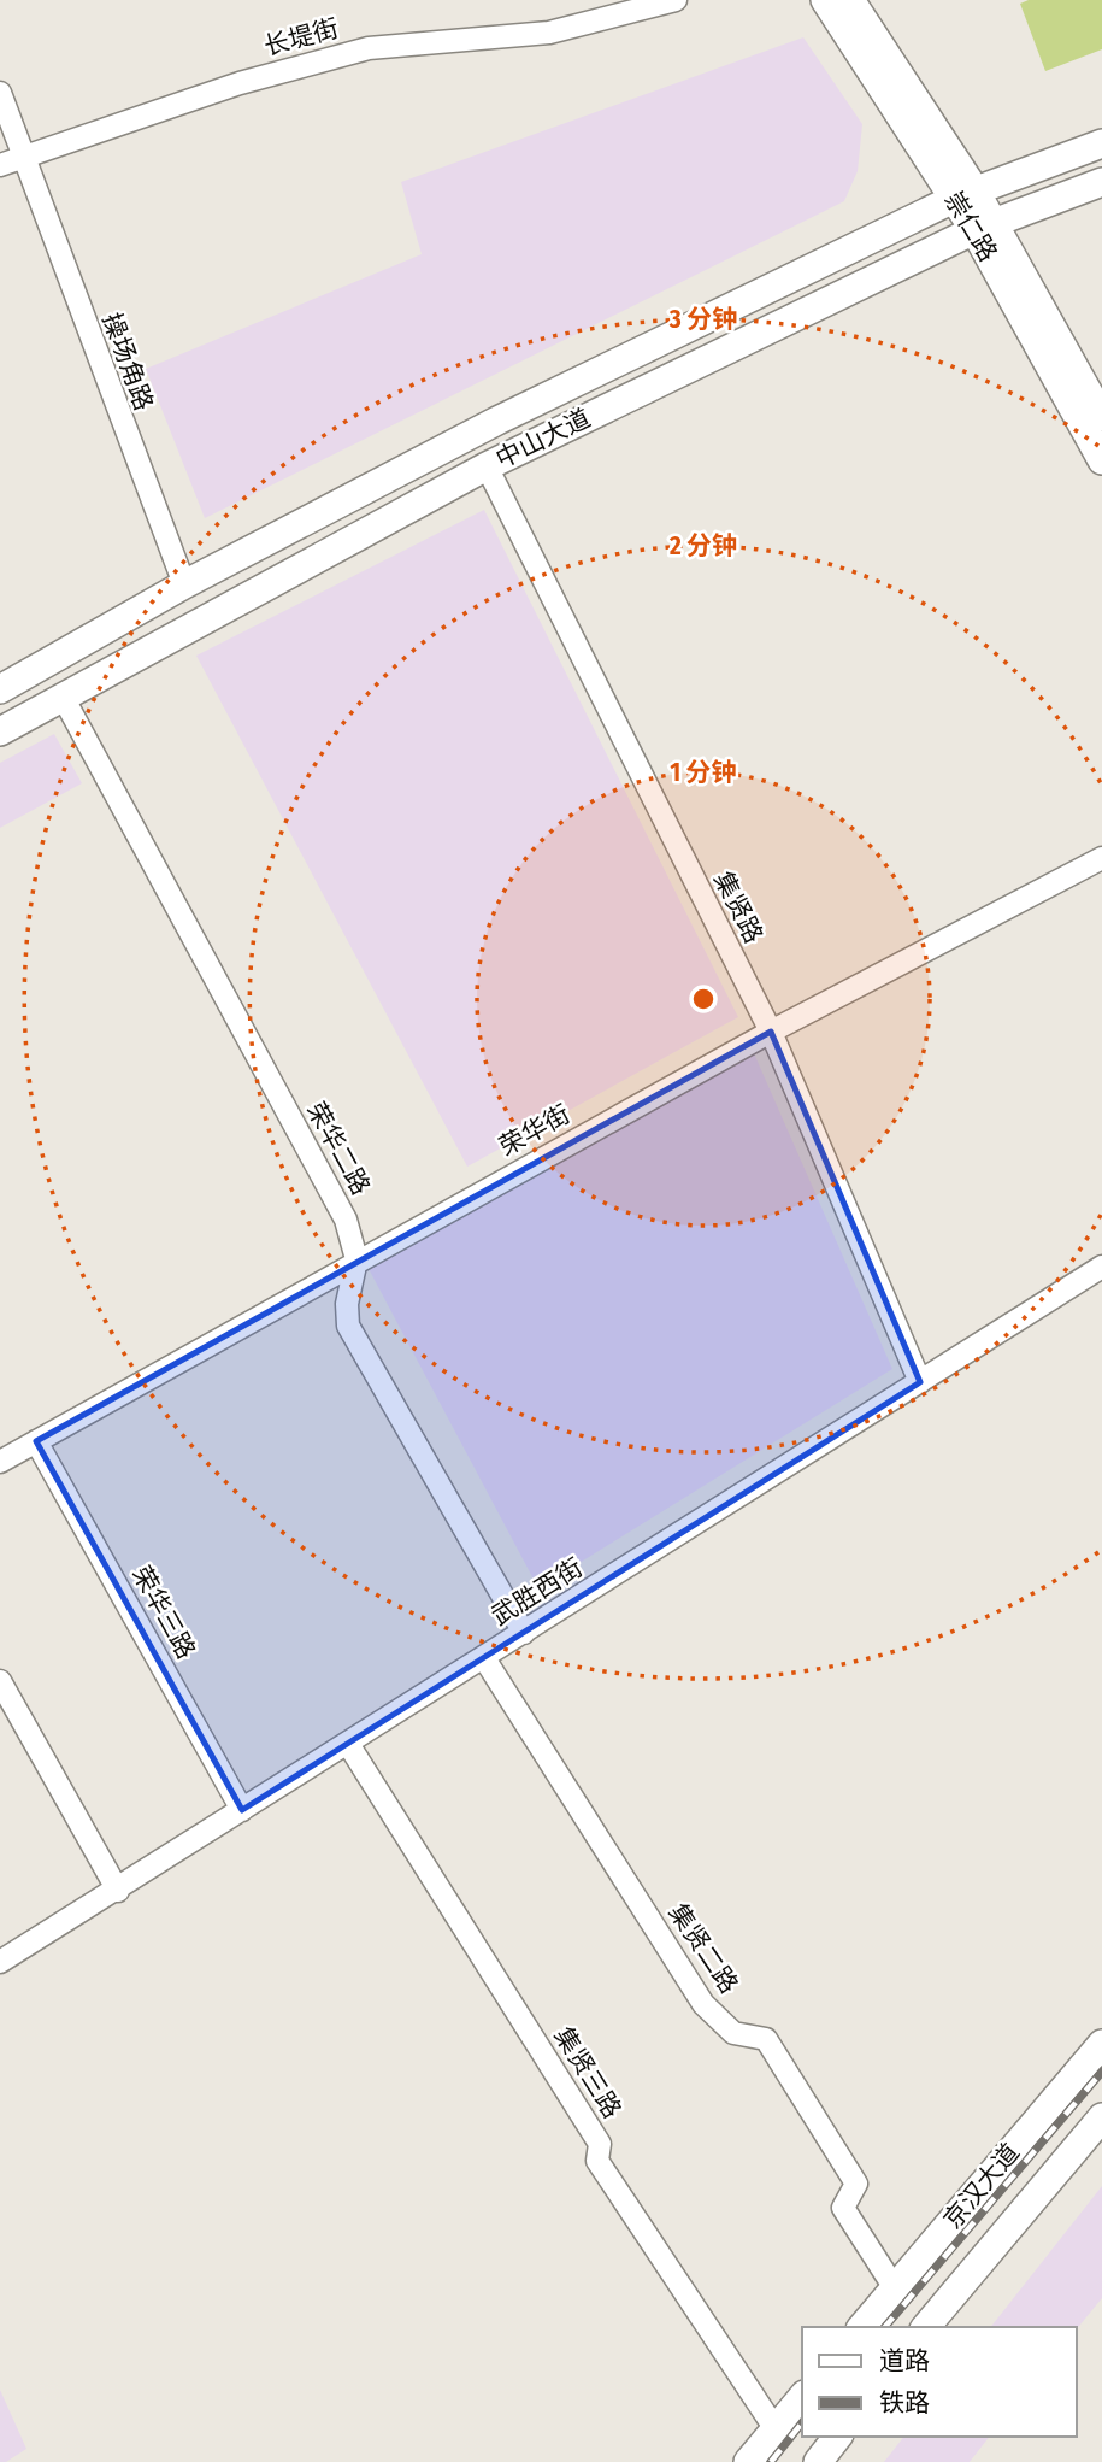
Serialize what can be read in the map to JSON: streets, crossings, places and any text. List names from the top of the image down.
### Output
{
  "streets": {
    "main road": ["崇仁路", "中山大道", "京汉大道"],
    "street": [
      "长堤街",
      "操场角路",
      "集贤路",
      "荣华街",
      "荣华二路",
      "武胜西街",
      "荣华三路",
      "集贤二路",
      "集贤三路"
    ]
  },
  "crossings": [
    ["长堤街", "操场角路"],
    ["崇仁路", "中山大道"],
    ["操场角路", "中山大道"],
    ["中山大道", "集贤路"],
    ["中山大道", "荣华二路"],
    ["集贤路", "荣华街"],
    ["集贤路", "武胜西街"],
    ["荣华街", "荣华二路"],
    ["荣华街", "荣华三路"],
    ["荣华二路", "武胜西街"],
    ["武胜西街", "荣华三路"],
    ["武胜西街", "集贤二路"],
    ["武胜西街", "集贤三路"],
    ["集贤二路", "京汉大道"]
  ],
  "legend": ["道路", "铁路"],
  "rings": ["3 分钟", "2 分钟", "1 分钟"]
}
